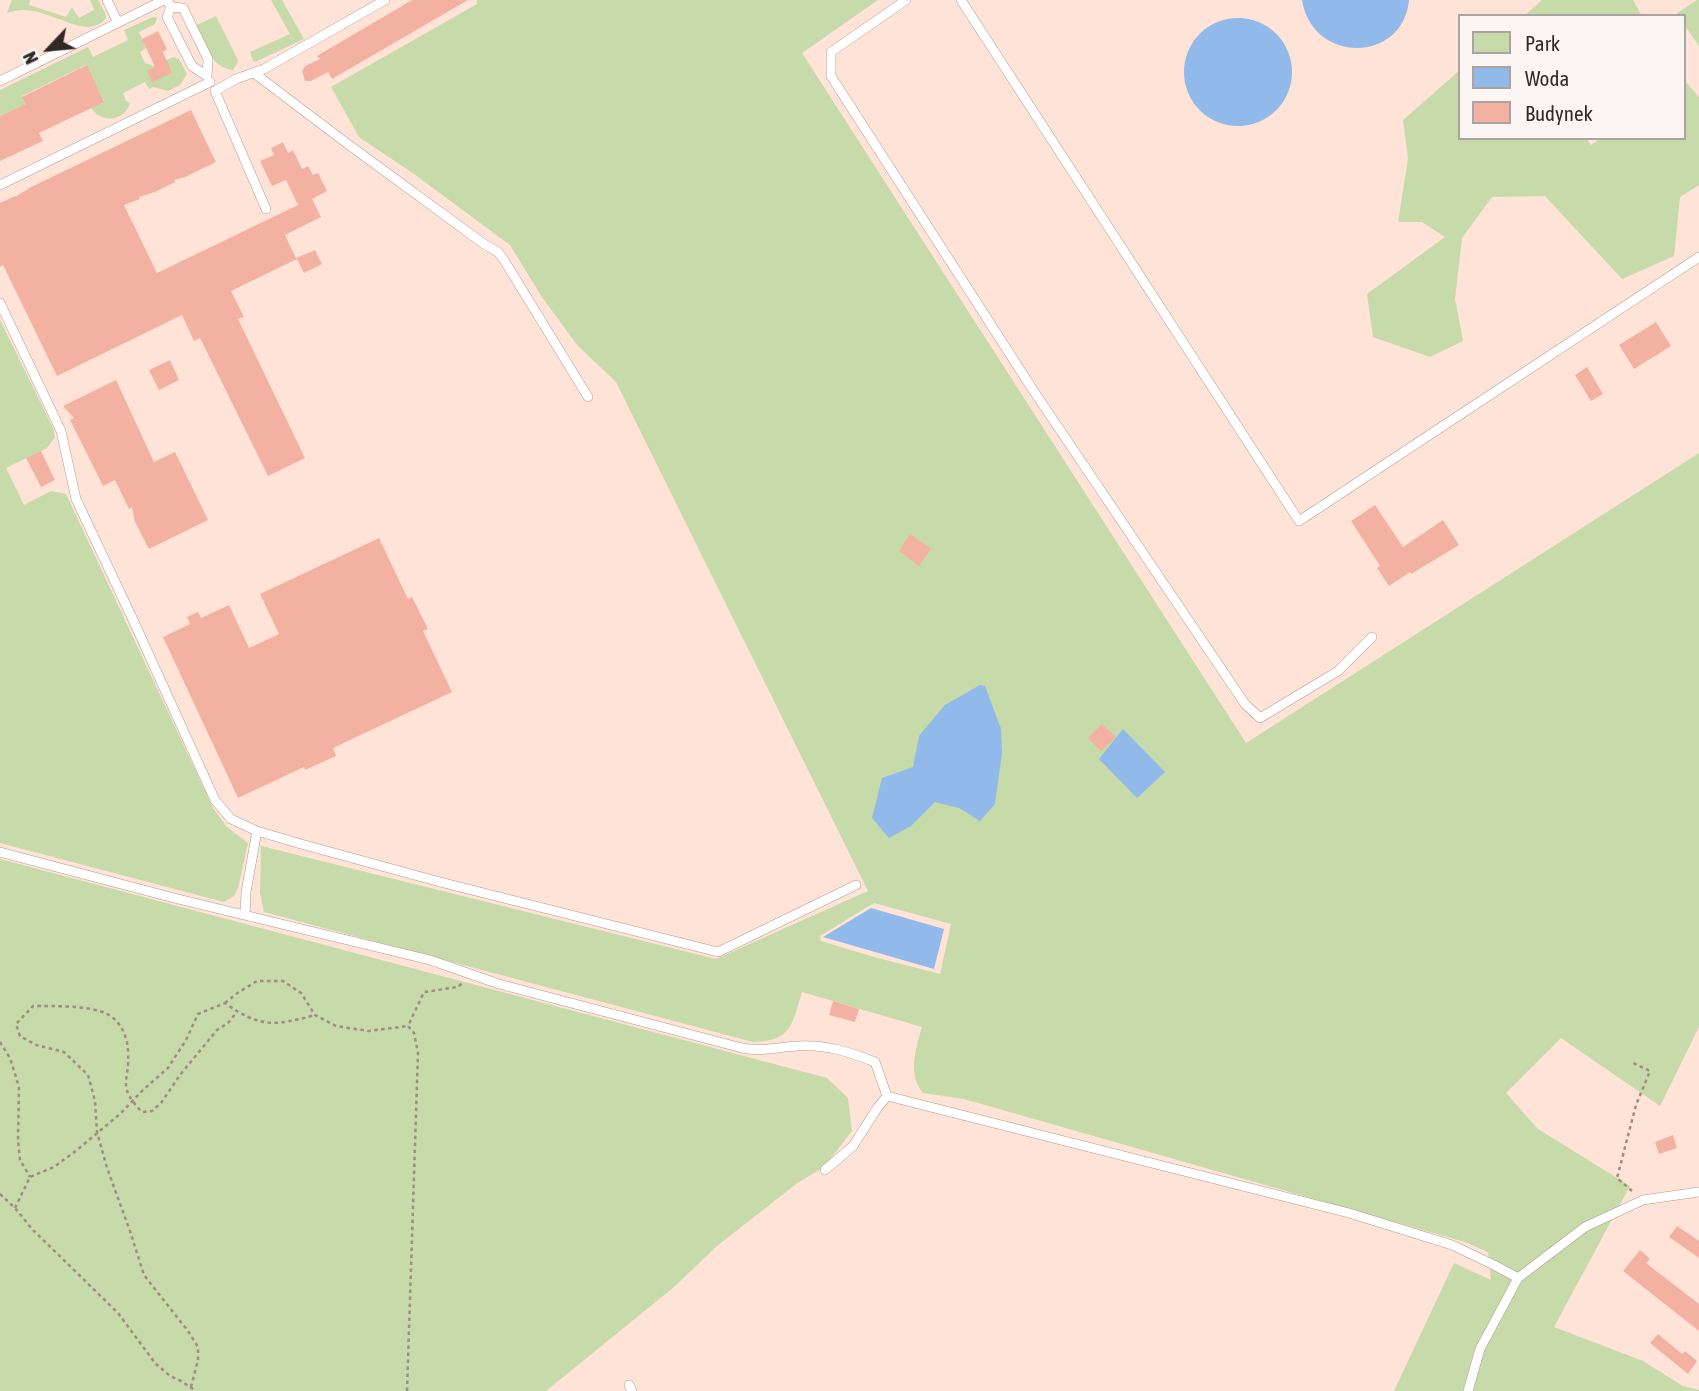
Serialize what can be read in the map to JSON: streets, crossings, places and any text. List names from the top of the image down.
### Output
{
  "legend": ["Park", "Woda", "Budynek"],
  "north": "bottom left"
}
